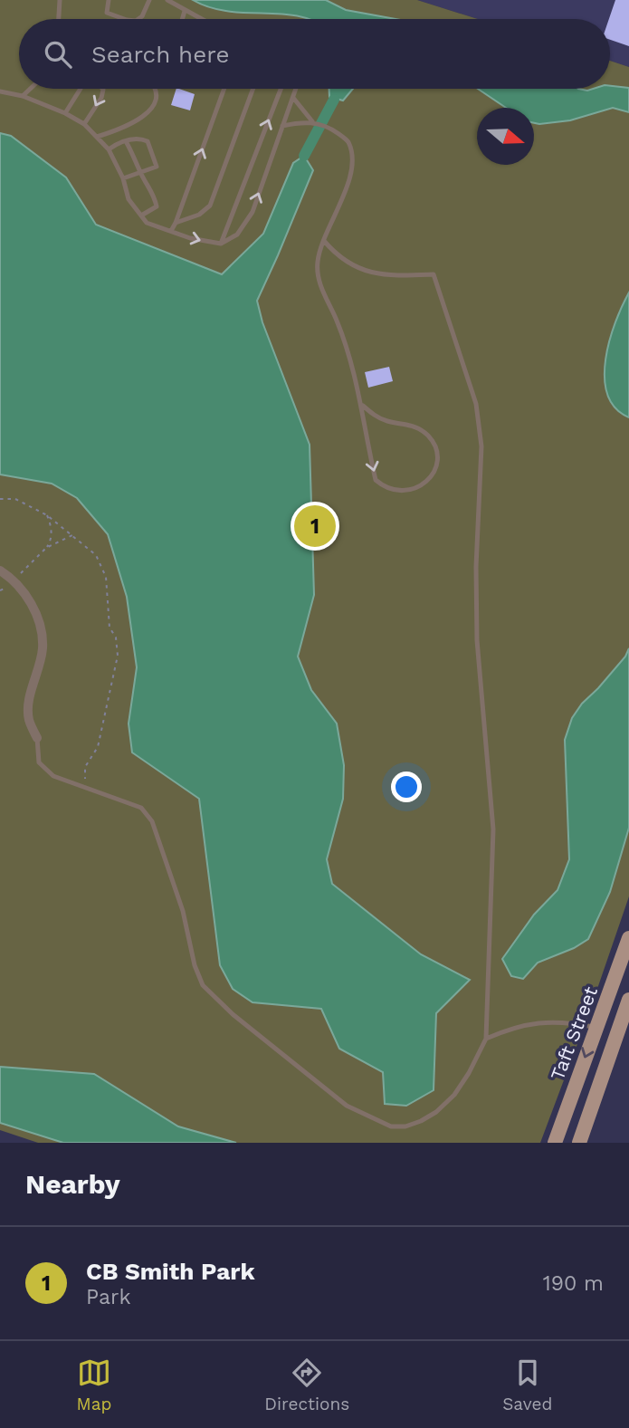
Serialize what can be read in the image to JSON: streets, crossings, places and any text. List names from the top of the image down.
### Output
{
  "streets": {
    "street": ["Taft Street"]
  },
  "north": "right",
  "page": {
    "search": "Search here",
    "pins": "1",
    "heading": "Nearby",
    "list": [
      {
        "mark": "1",
        "name": "CB Smith Park",
        "note": "Park",
        "value": "190 m"
      }
    ],
    "nav": ["Map", "Directions", "Saved"]
  }
}
